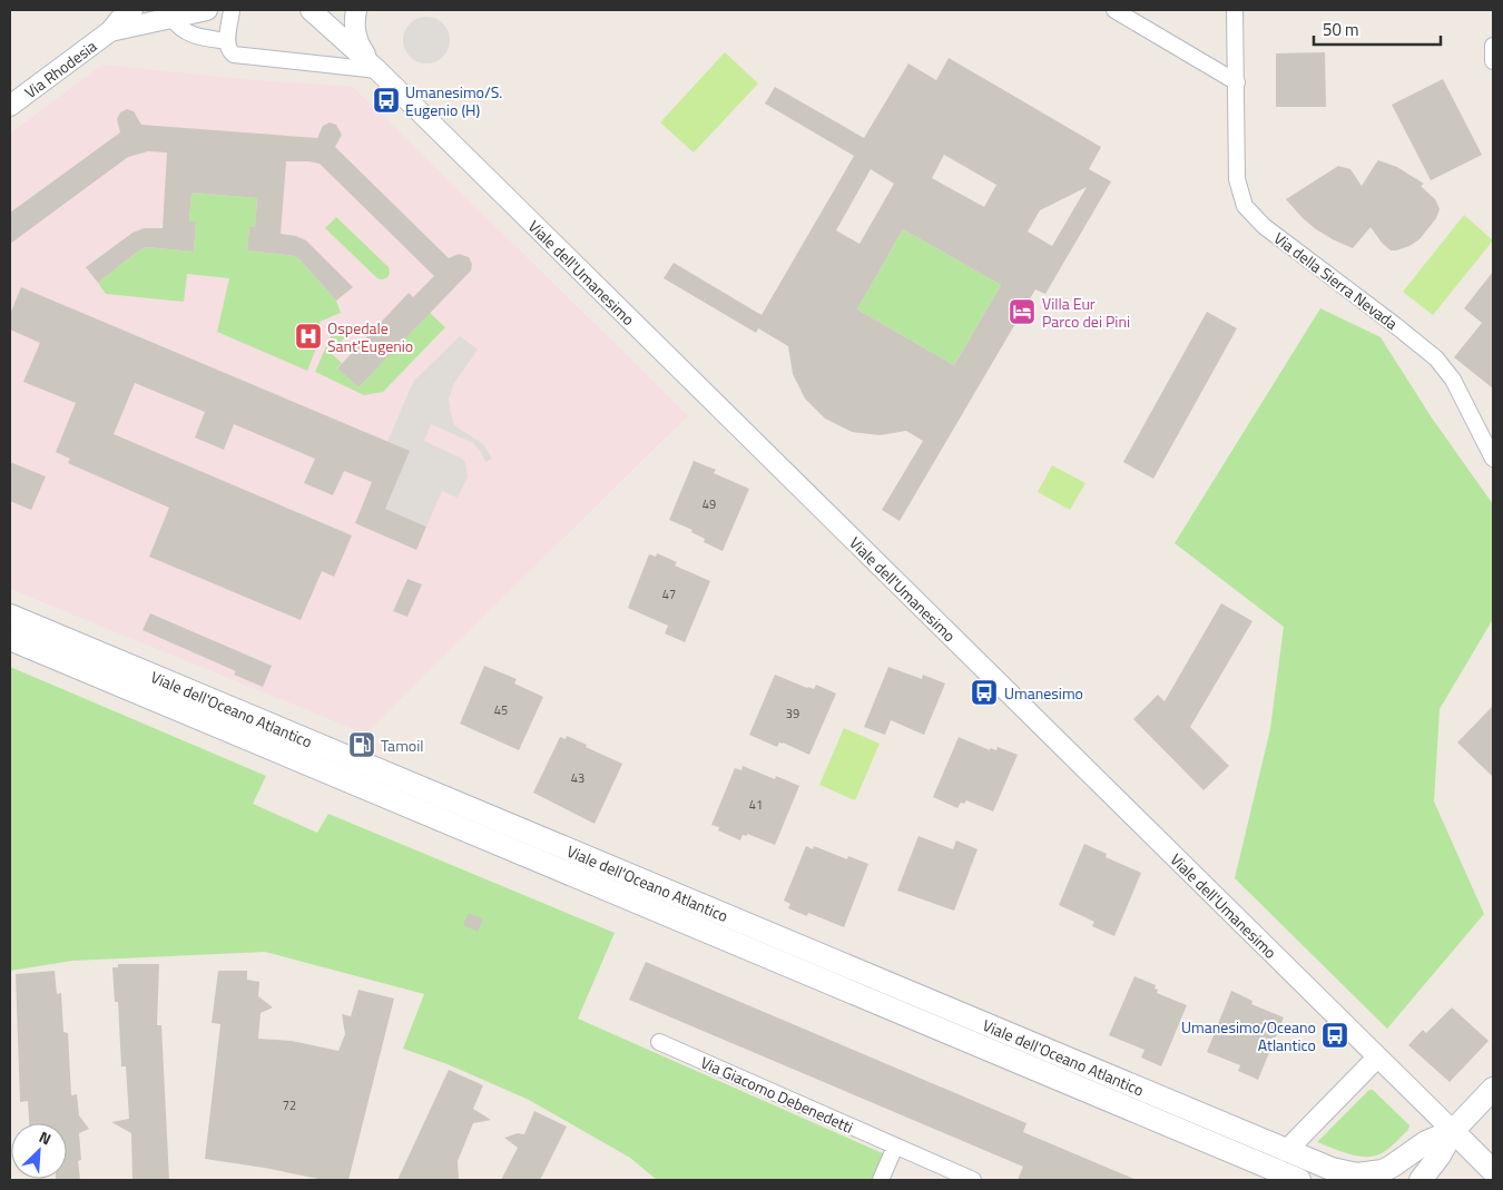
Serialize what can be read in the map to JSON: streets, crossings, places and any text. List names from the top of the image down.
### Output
{
  "streets": {
    "main road": ["Viale dell'Umanesimo", "Viale dell'Oceano Atlantico"],
    "street": ["Via Rhodesia", "Via della Sierra Nevada", "Via Giacomo Debenedetti"]
  },
  "crossings": [
    ["Viale dell'Umanesimo", "Viale dell'Oceano Atlantico"]
  ],
  "places": {
    "bus stop": ["Umanesimo/S. Eugenio (H)", "Umanesimo", "Umanesimo/Oceano Atlantico"],
    "hotel": ["Villa Eur Parco dei Pini"],
    "hospital": ["Ospedale Sant'Eugenio"],
    "fuel station": ["Tamoil"]
  },
  "house_numbers": [
    "49",
    "47",
    "45",
    "39",
    "43",
    "41",
    "72"
  ],
  "scale_bar": "50 m",
  "north": "top right"
}
